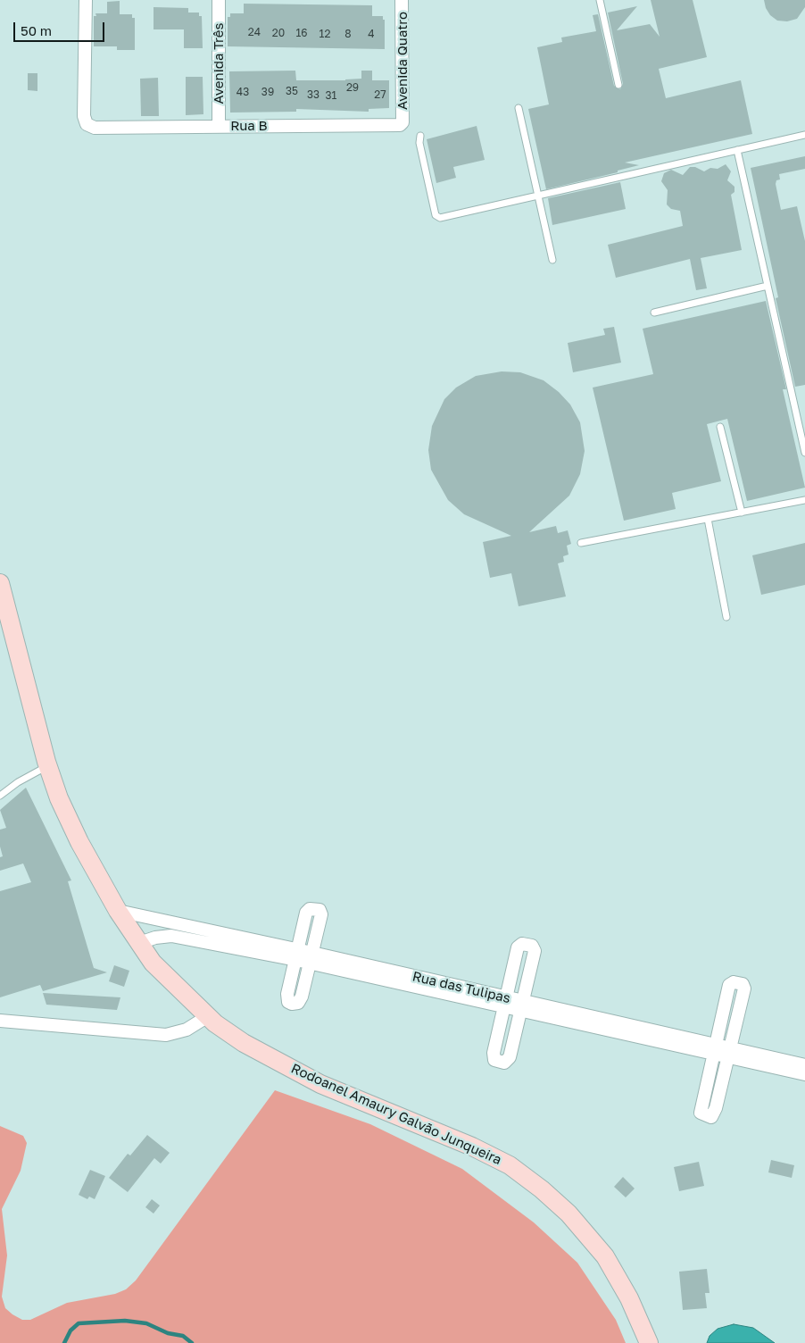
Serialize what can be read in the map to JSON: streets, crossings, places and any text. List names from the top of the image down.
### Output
{
  "streets": {
    "main road": ["Rodoanel Amaury Galvão Junqueira"],
    "street": [
      "Avenida Quatro",
      "Avenida Três",
      "Rua B",
      "Rua das Tulipas"
    ]
  },
  "crossings": [
    ["Avenida Quatro", "Rua B"],
    ["Avenida Três", "Rua B"],
    ["Rua das Tulipas", "Rodoanel Amaury Galvão Junqueira"]
  ],
  "house_numbers": [
    "24",
    "20",
    "16",
    "12",
    "8",
    "4",
    "29",
    "35",
    "43",
    "39",
    "33",
    "27",
    "31"
  ],
  "scale_bar": "50 m"
}
